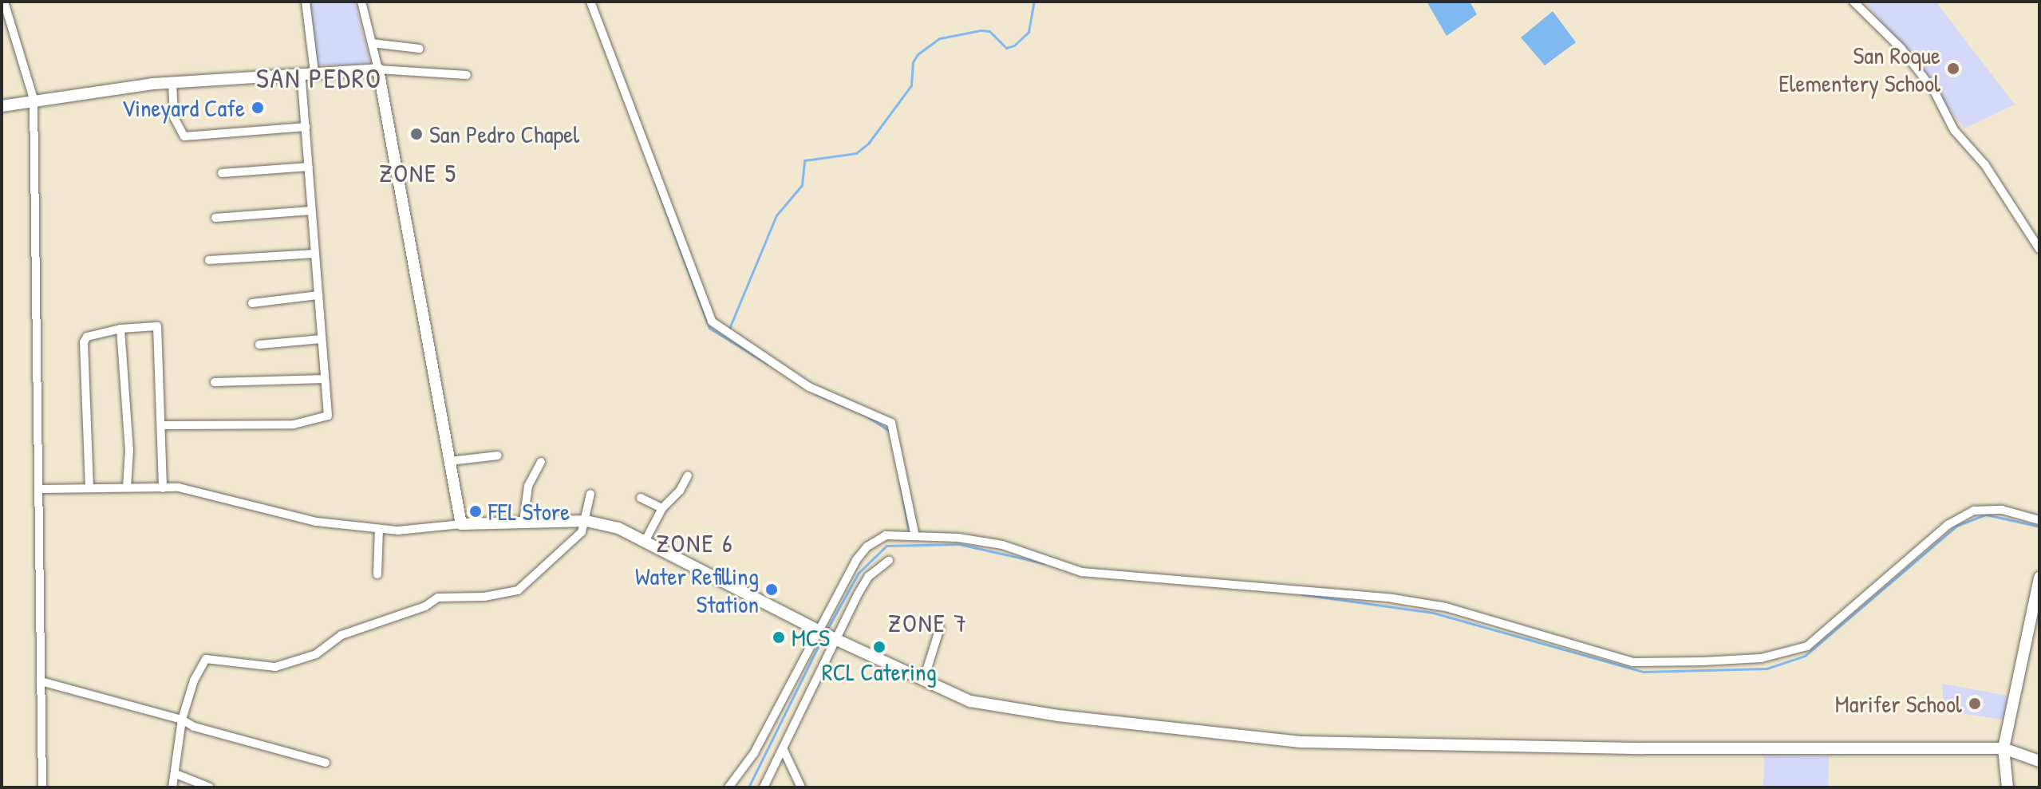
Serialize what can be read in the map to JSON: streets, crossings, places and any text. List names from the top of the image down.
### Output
{
  "districts": [
    "SAN PEDRO",
    "ZONE 5",
    "ZONE 6",
    "ZONE 7"
  ],
  "places": [
    "San Roque Elementery School",
    "Vineyard Cafe",
    "San Pedro Chapel",
    "FEL Store",
    "Water Refilling Station",
    "MCS",
    "RCL Catering",
    "Marifer School"
  ]
}
